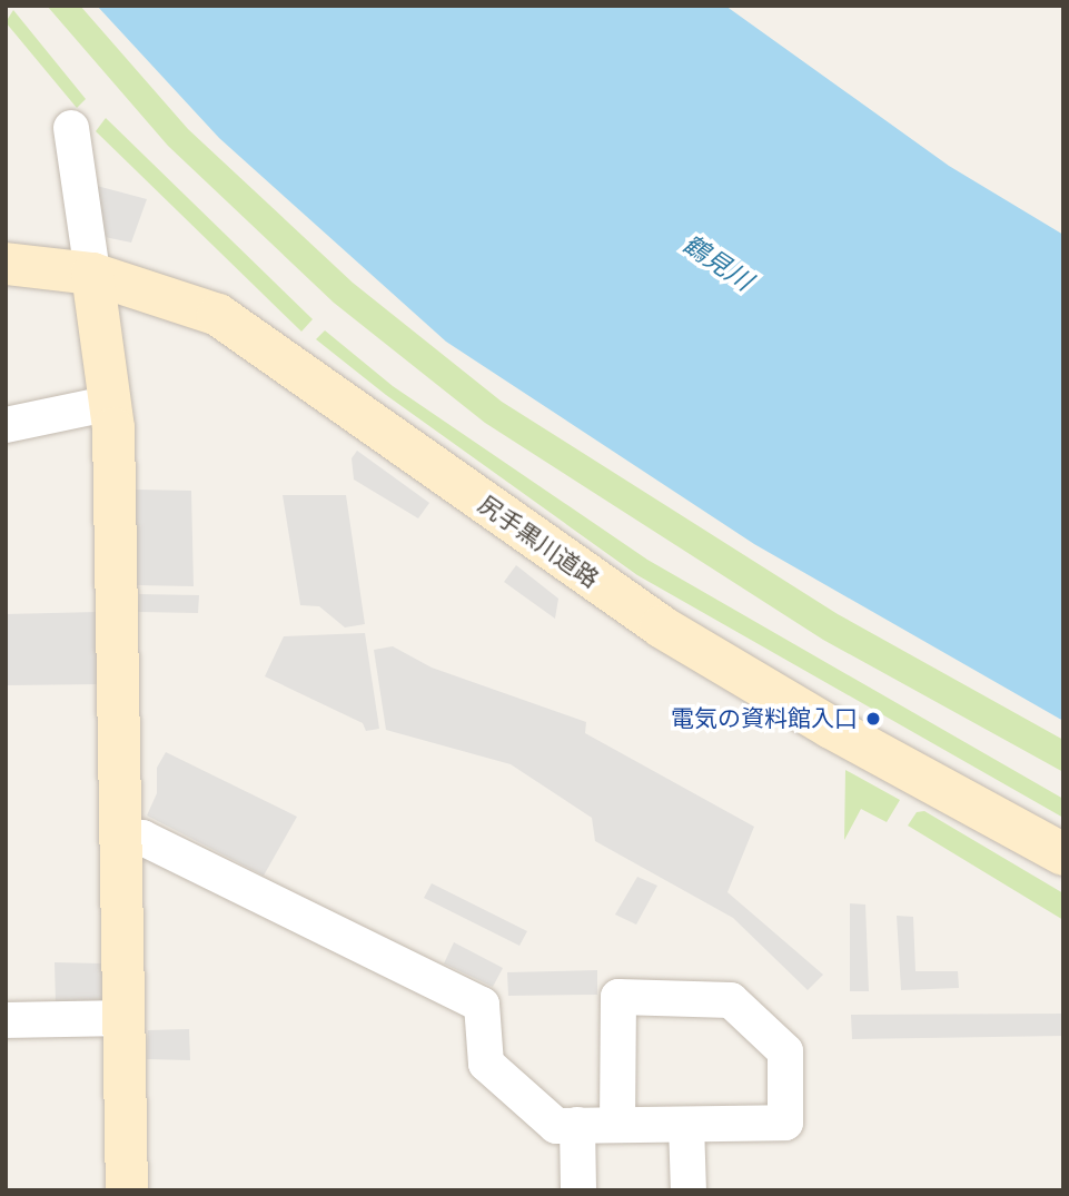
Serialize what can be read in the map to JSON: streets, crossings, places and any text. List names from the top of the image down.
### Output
{
  "streets": {
    "main road": ["尻手黒川道路"]
  },
  "water": ["鶴見川"],
  "places": ["電気の資料館入口"]
}
